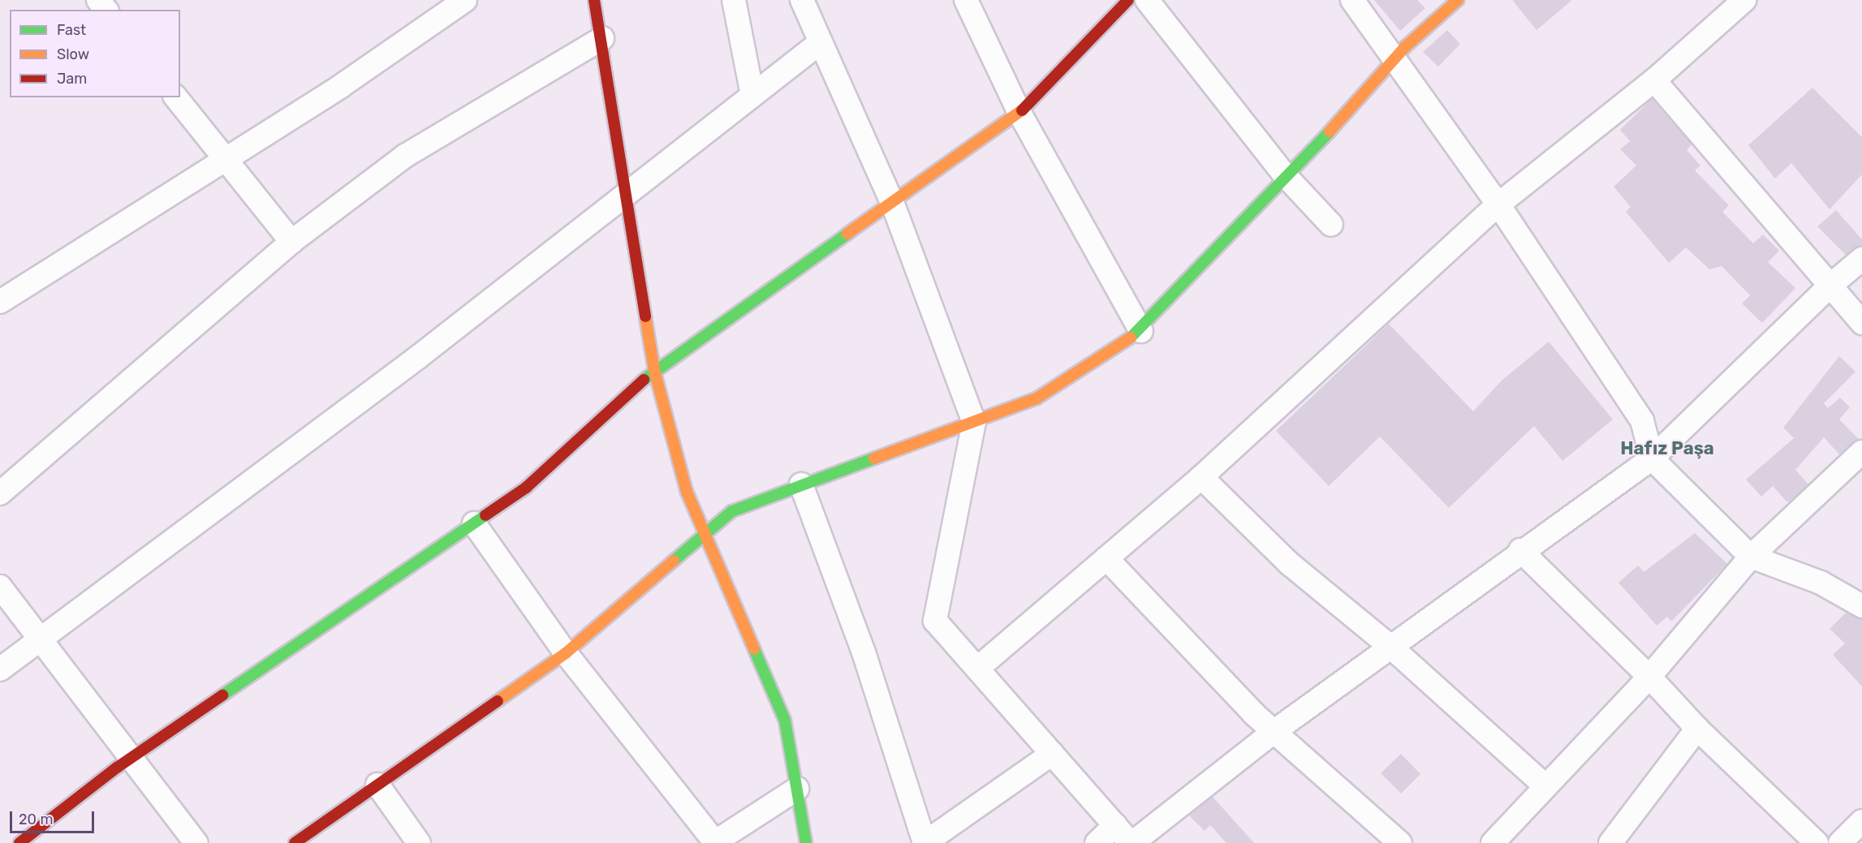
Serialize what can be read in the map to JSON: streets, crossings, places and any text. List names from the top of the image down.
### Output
{
  "districts": ["Hafız Paşa"],
  "legend": ["Fast", "Slow", "Jam"],
  "scale_bar": "20 m"
}
